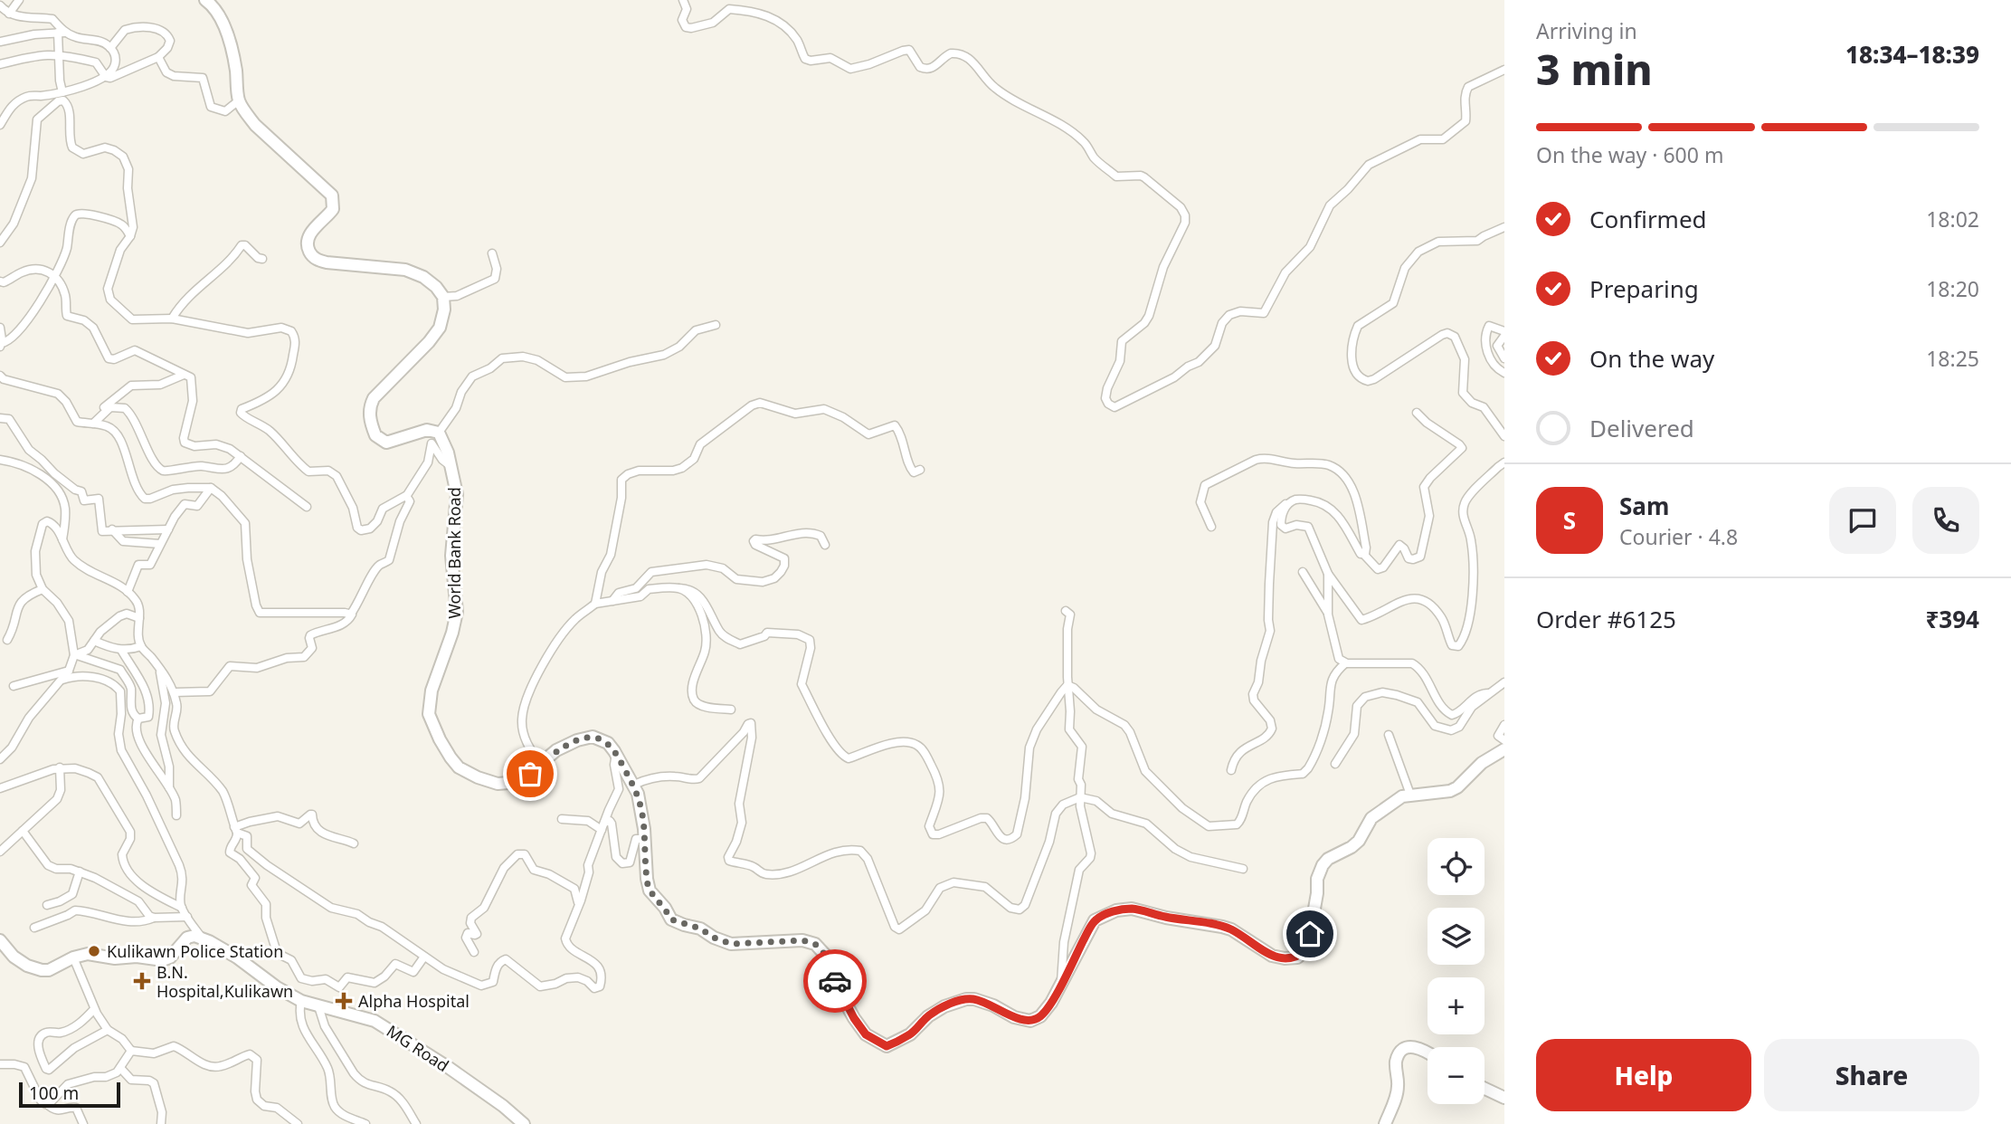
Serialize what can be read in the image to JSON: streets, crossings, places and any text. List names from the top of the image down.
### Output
{
  "streets": {
    "main road": ["World Bank Road", "MG Road"]
  },
  "places": {
    "other": ["Kulikawn Police Station"],
    "health": ["B.N. Hospital,Kulikawn", "Alpha Hospital"]
  },
  "scale_bar": "100 m",
  "page": {
    "heading": ["3 min", "Arriving in", "18:34–18:39"],
    "panel": [
      "Sam",
      "Courier · 4.8",
      "Order #6125",
      "₹394"
    ],
    "bar": "On the way · 600 m",
    "list": [
      ["Confirmed", "18:02"],
      ["Preparing", "18:20"],
      ["On the way", "18:25"],
      "Delivered"
    ],
    "round": "S",
    "map_buttons": ["+", "−"],
    "buttons": ["Help", "Share"],
    "scale": "100 m"
  }
}
